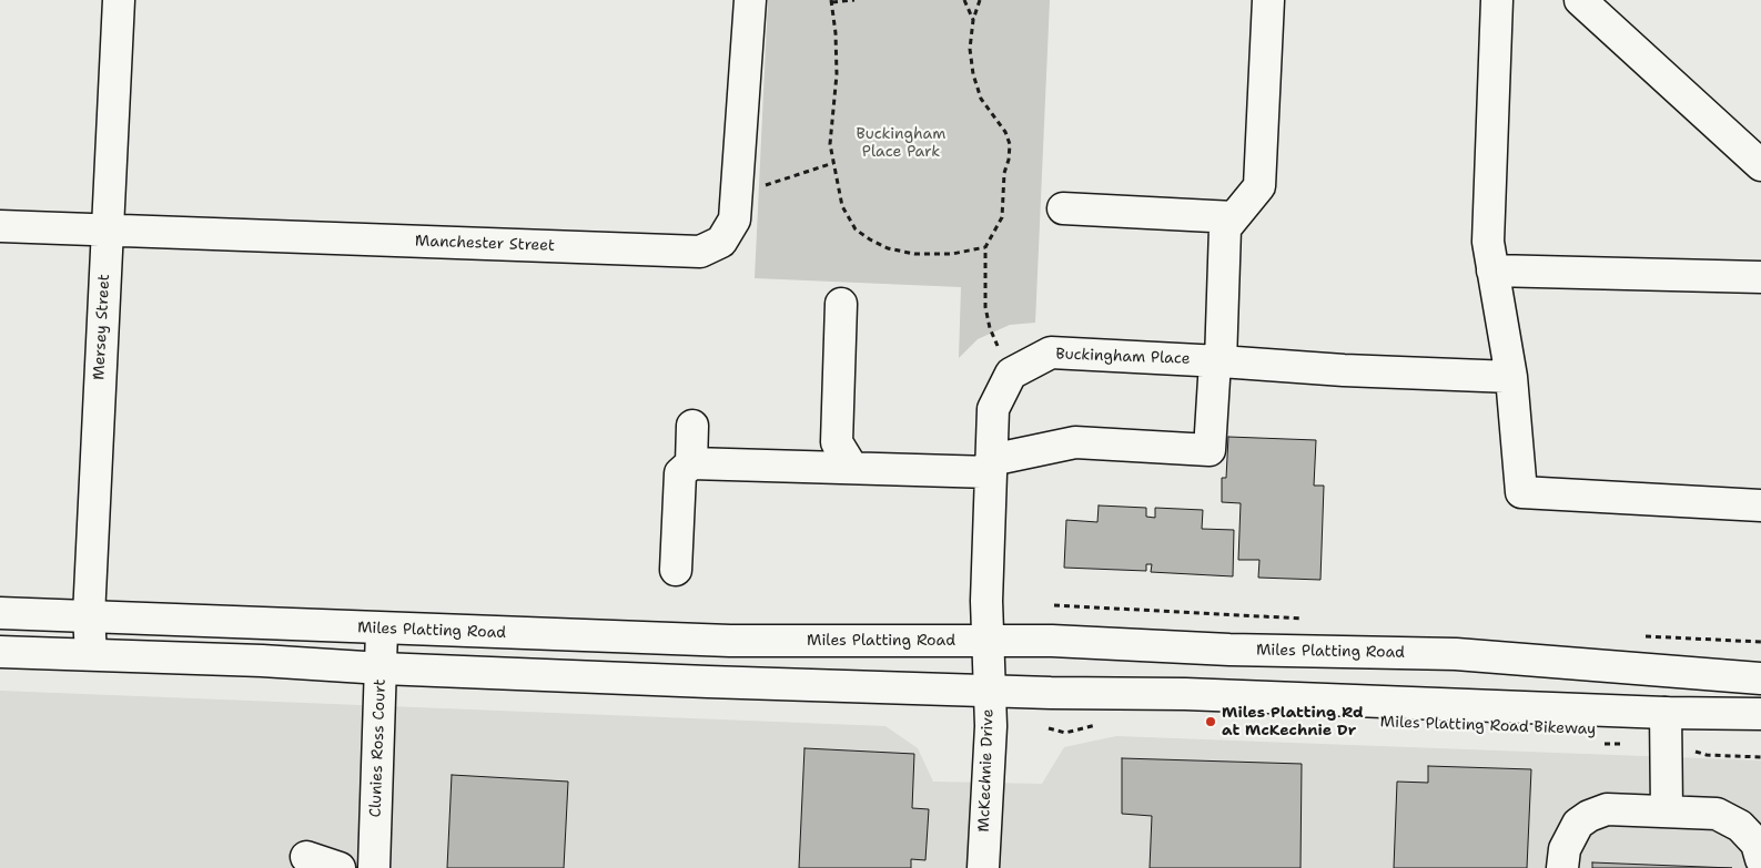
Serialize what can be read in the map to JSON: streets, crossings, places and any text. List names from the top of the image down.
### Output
{
  "streets": {
    "main road": [
      "Manchester Street",
      "Mersey Street",
      "Buckingham Place",
      "Miles Platting Road",
      "Clunies Ross Court",
      "McKechnie Drive"
    ],
    "path": ["Miles Platting Road Bikeway"]
  },
  "crossings": [
    ["Manchester Street", "Mersey Street"],
    ["Mersey Street", "Miles Platting Road"],
    ["Miles Platting Road", "Clunies Ross Court"],
    ["Miles Platting Road", "McKechnie Drive"]
  ],
  "parks": ["Buckingham Place Park"],
  "places": ["Miles Platting Rd at McKechnie Dr"]
}
